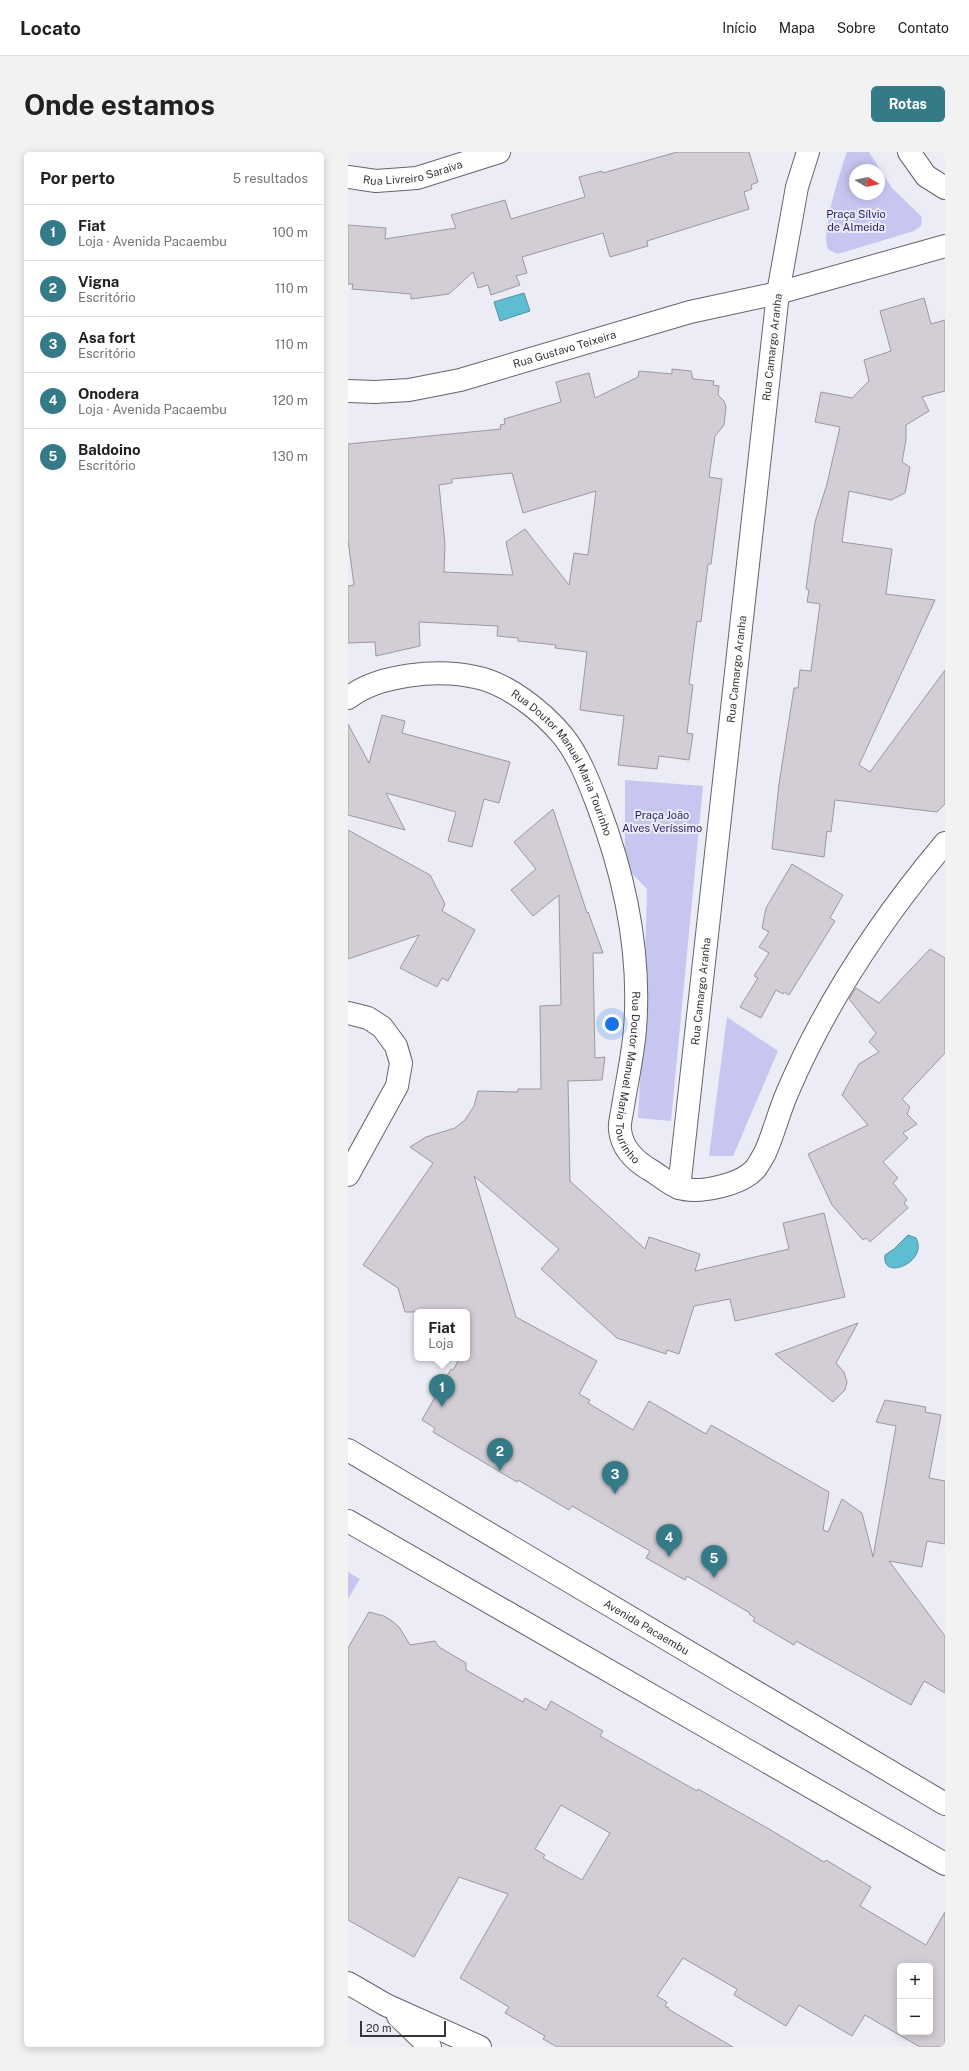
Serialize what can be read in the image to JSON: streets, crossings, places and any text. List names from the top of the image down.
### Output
{
  "streets": {
    "street": [
      "Rua Livreiro Saraiva",
      "Rua Camargo Aranha",
      "Rua Gustavo Teixeira",
      "Rua Doutor Manuel Maria Tourinho",
      "Avenida Pacaembu"
    ]
  },
  "crossings": [
    ["Rua Camargo Aranha", "Rua Gustavo Teixeira"],
    ["Rua Camargo Aranha", "Rua Doutor Manuel Maria Tourinho"]
  ],
  "parks": ["Praça Sílvio de Almeida", "Praça João Alves Veríssimo"],
  "scale_bar": "20 m",
  "north": "right",
  "page": {
    "header": "Locato",
    "nav": [
      "Início",
      "Mapa",
      "Sobre",
      "Contato"
    ],
    "buttons": "Rotas",
    "title": "Onde estamos",
    "heading": ["Por perto", "5 resultados"],
    "list": [
      {
        "mark": "1",
        "name": "Fiat",
        "note": "Loja · Avenida Pacaembu",
        "value": "100 m"
      },
      {
        "mark": "2",
        "name": "Vigna",
        "note": "Escritório",
        "value": "110 m"
      },
      {
        "mark": "3",
        "name": "Asa fort",
        "note": "Escritório",
        "value": "110 m"
      },
      {
        "mark": "4",
        "name": "Onodera",
        "note": "Loja · Avenida Pacaembu",
        "value": "120 m"
      },
      {
        "mark": "5",
        "name": "Baldoino",
        "note": "Escritório",
        "value": "130 m"
      }
    ],
    "popup": ["Fiat", "Loja"],
    "pins": [
      "1",
      "2",
      "3",
      "4",
      "5"
    ],
    "map_buttons": ["+", "−"],
    "scale": "20 m"
  }
}
